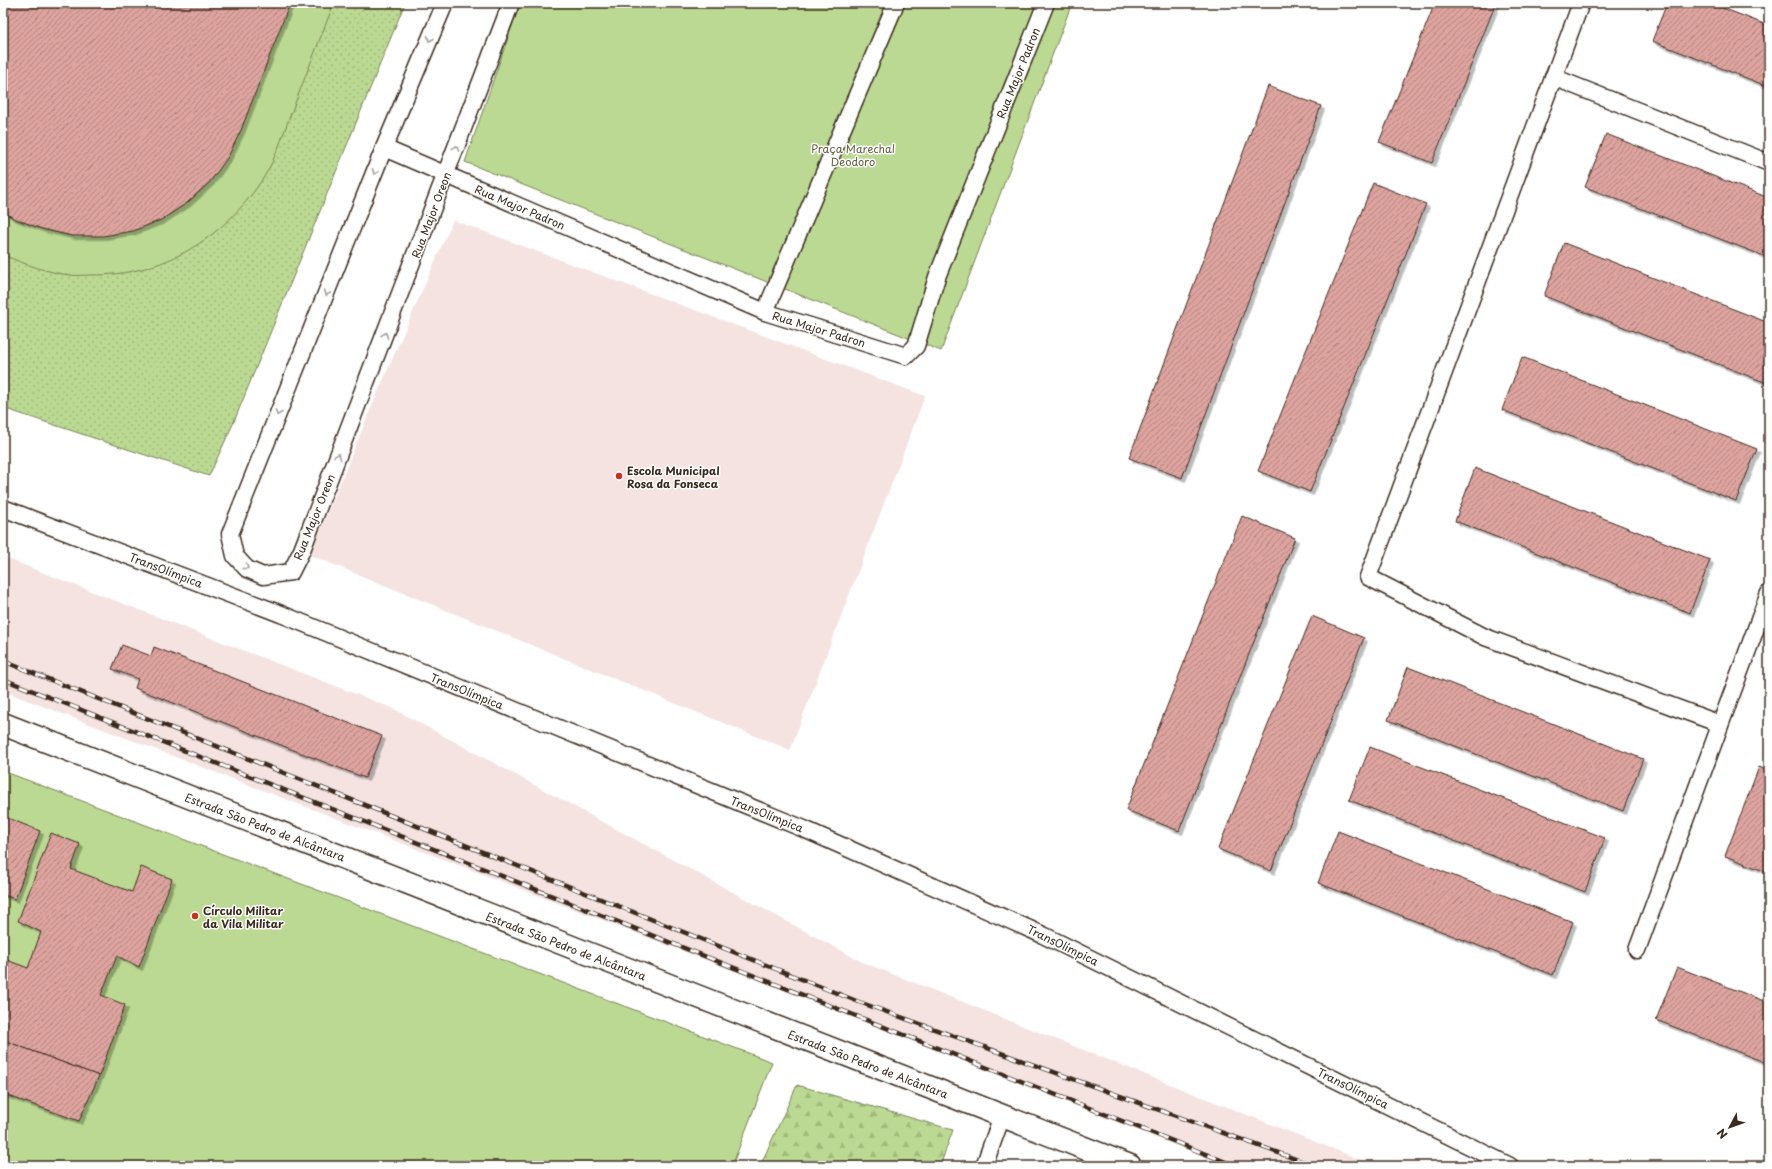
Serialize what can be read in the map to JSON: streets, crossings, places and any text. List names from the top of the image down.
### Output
{
  "streets": {
    "street": ["Estrada São Pedro de Alcântara"],
    "lane": ["Rua Major Padron", "Rua Major Oreon", "TransOlímpica"]
  },
  "crossings": [
    ["Rua Major Padron", "Rua Major Oreon"]
  ],
  "parks": ["Praça Marechal Deodoro"],
  "places": ["Escola Municipal Rosa da Fonseca", "Círculo Militar da Vila Militar"],
  "north": "bottom left"
}
